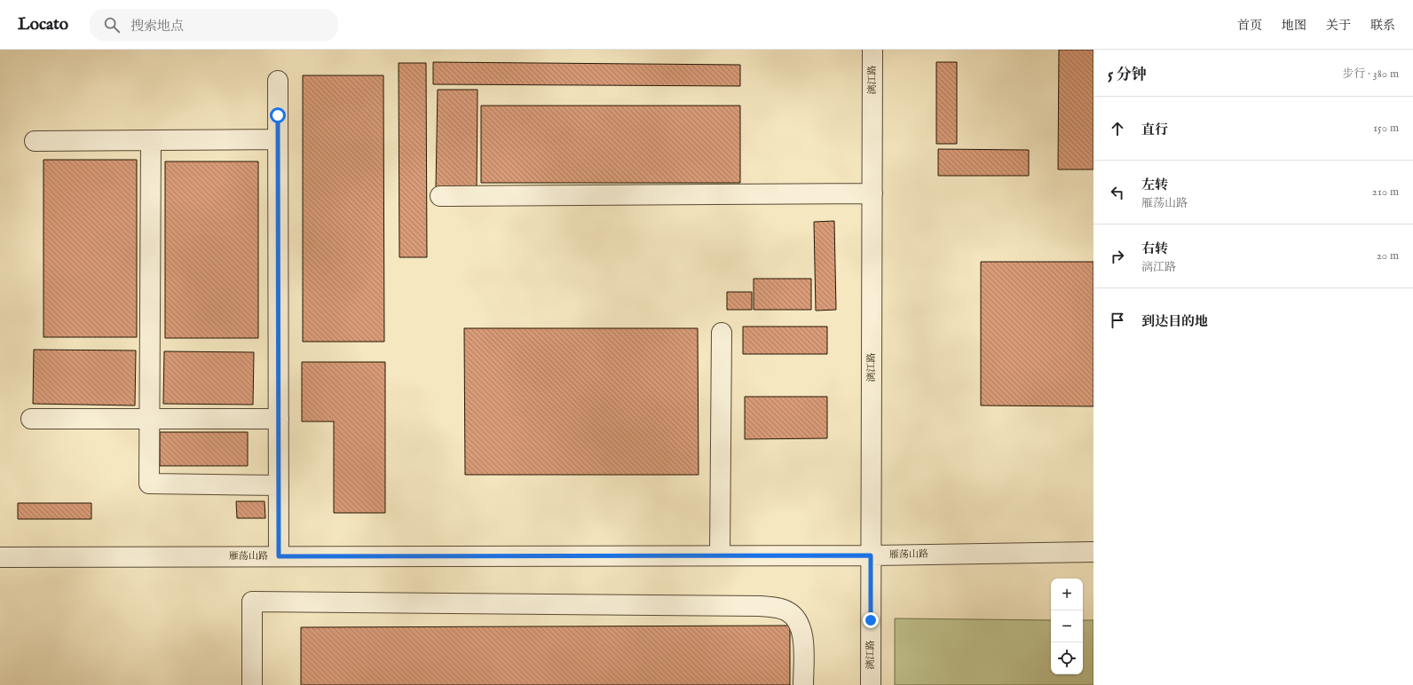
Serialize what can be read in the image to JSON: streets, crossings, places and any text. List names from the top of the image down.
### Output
{
  "streets": {
    "street": ["漓江路", "雁荡山路"]
  },
  "crossings": [
    ["漓江路", "雁荡山路"]
  ],
  "page": {
    "header": "Locato",
    "search": "搜索地点",
    "nav": [
      "首页",
      "地图",
      "关于",
      "联系"
    ],
    "heading": ["5 分钟", "步行 · 380 m"],
    "list": [
      ["直行", "150 m"],
      ["左转", "雁荡山路", "210 m"],
      ["右转", "漓江路", "20 m"],
      "到达目的地"
    ],
    "map_buttons": ["+", "−"]
  }
}
